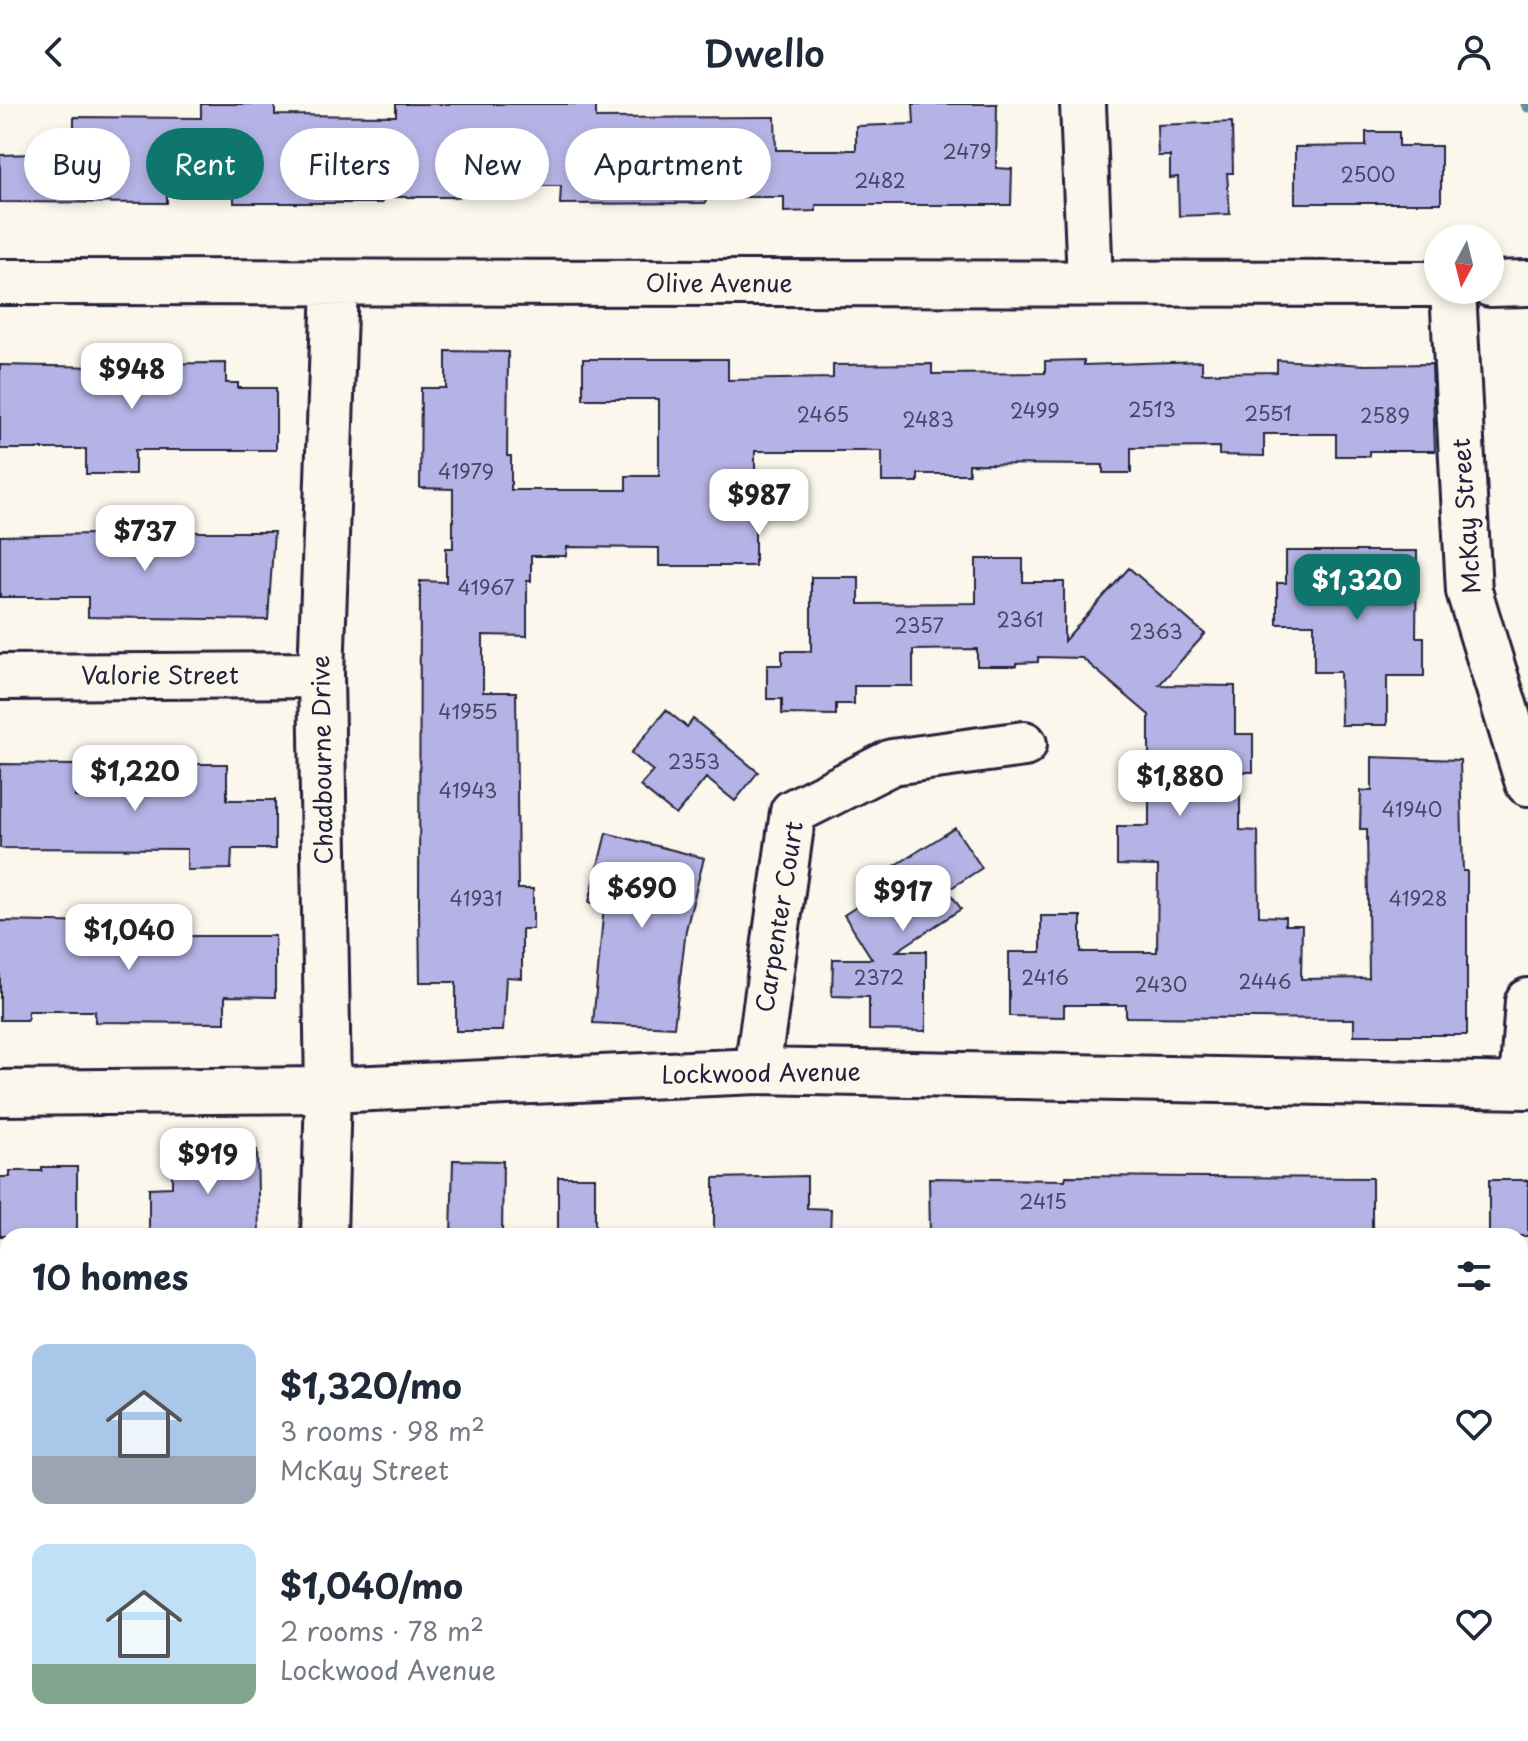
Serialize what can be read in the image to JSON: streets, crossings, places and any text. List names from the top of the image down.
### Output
{
  "streets": {
    "street": [
      "Olive Avenue",
      "McKay Street",
      "Valorie Street",
      "Chadbourne Drive",
      "Carpenter Court",
      "Lockwood Avenue"
    ]
  },
  "crossings": [
    ["Olive Avenue", "Chadbourne Drive"],
    ["Valorie Street", "Chadbourne Drive"],
    ["Chadbourne Drive", "Lockwood Avenue"],
    ["Carpenter Court", "Lockwood Avenue"]
  ],
  "house_numbers": [
    "2479",
    "2500",
    "2482",
    "2513",
    "2499",
    "2551",
    "2465",
    "2589",
    "2483",
    "41979",
    "41967",
    "2361",
    "2357",
    "2363",
    "41955",
    "2353",
    "41943",
    "41940",
    "41931",
    "41928",
    "2372",
    "2416",
    "2446",
    "2430",
    "2415"
  ],
  "north": "bottom",
  "page": {
    "header": "Dwello",
    "chip": [
      "Buy",
      "Rent",
      "Filters",
      "New",
      "Apartment"
    ],
    "price": [
      "$948",
      "$987",
      "$737",
      "$1,320",
      "$1,220",
      "$1,880",
      "$690",
      "$917",
      "$1,040",
      "$919"
    ],
    "heading": "10 homes",
    "list": [
      {
        "name": "$1,320/mo",
        "note": "3 rooms · 98 m² · McKay Street"
      },
      {
        "name": "$1,040/mo",
        "note": "2 rooms · 78 m² · Lockwood Avenue"
      }
    ]
  }
}
